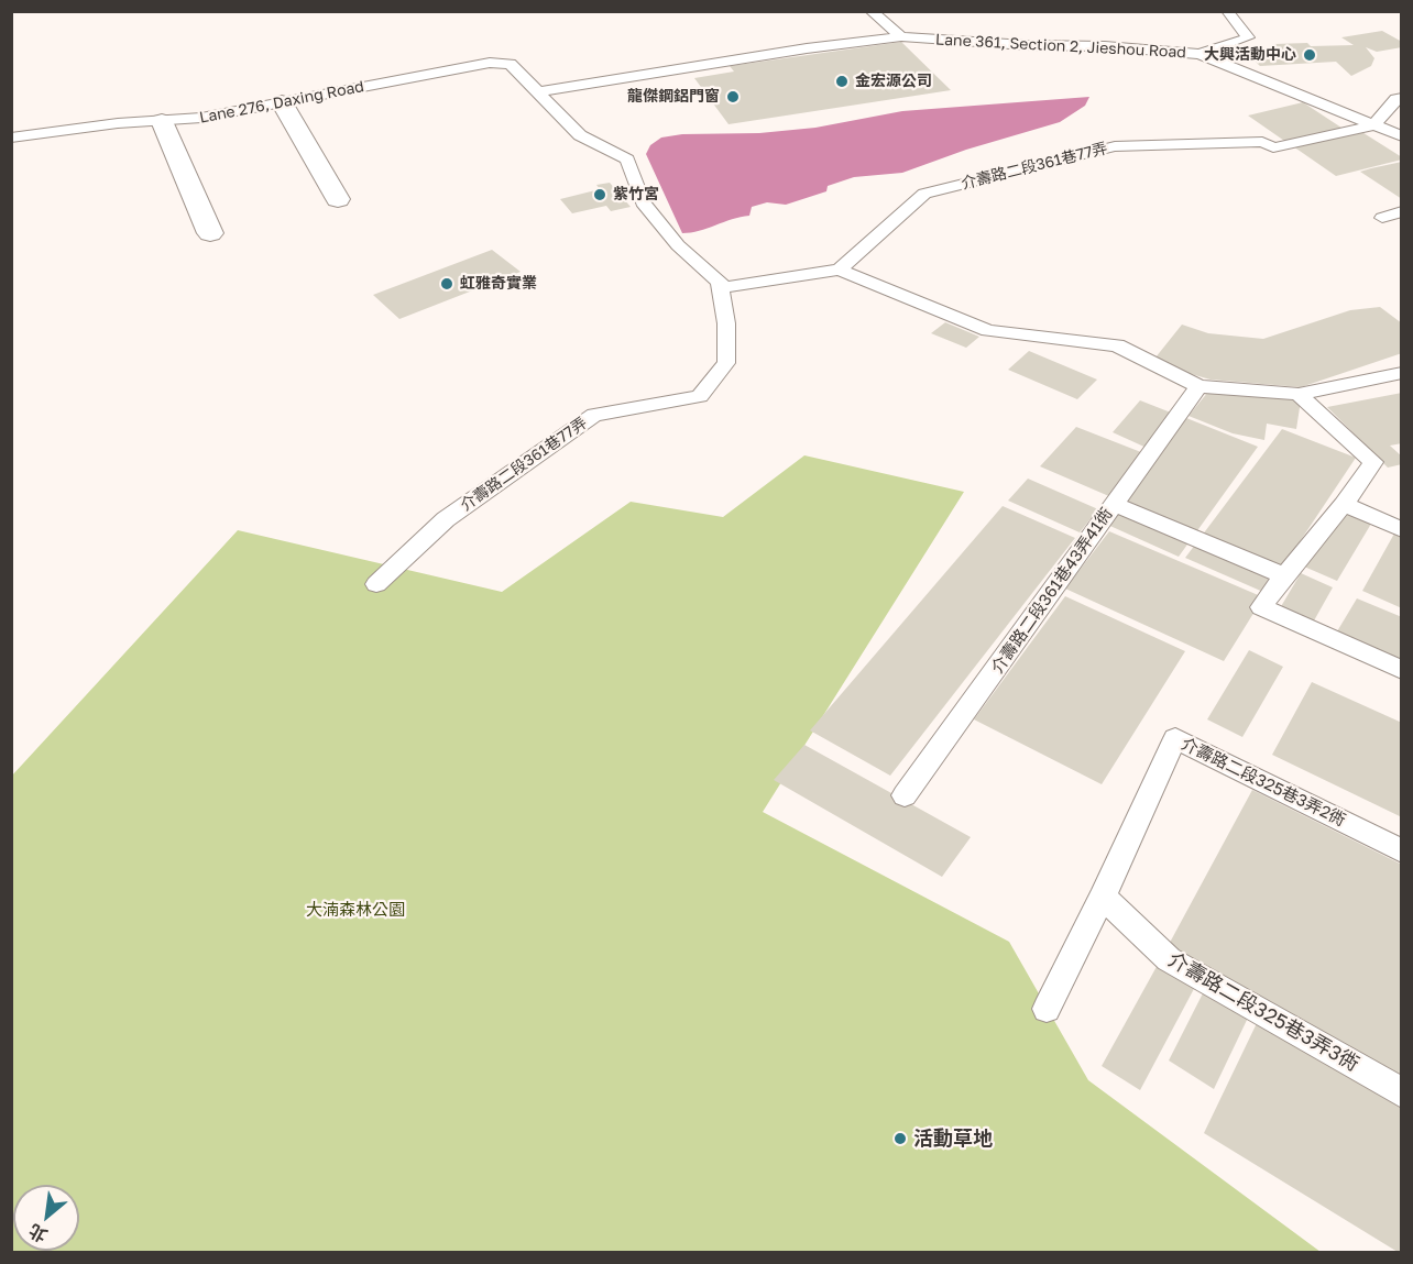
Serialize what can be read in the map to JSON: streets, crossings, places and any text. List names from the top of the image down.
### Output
{
  "streets": {
    "lane": [
      "Lane 361, Section 2, Jieshou Road",
      "Lane 276, Daxing Road",
      "介壽路二段361巷77弄",
      "介壽路二段361巷43弄41衖",
      "介壽路二段325巷3弄2衖",
      "介壽路二段325巷3弄3衖"
    ]
  },
  "crossings": [
    ["Lane 361, Section 2, Jieshou Road", "Lane 276, Daxing Road"],
    ["Lane 361, Section 2, Jieshou Road", "介壽路二段361巷77弄"],
    ["介壽路二段325巷3弄2衖", "介壽路二段325巷3弄3衖"]
  ],
  "parks": ["大湳森林公園"],
  "places": [
    "大興活動中心",
    "金宏源公司",
    "龍傑鋼鋁門窗",
    "紫竹宮",
    "虹雅奇實業",
    "活動草地"
  ],
  "north": "bottom left"
}
